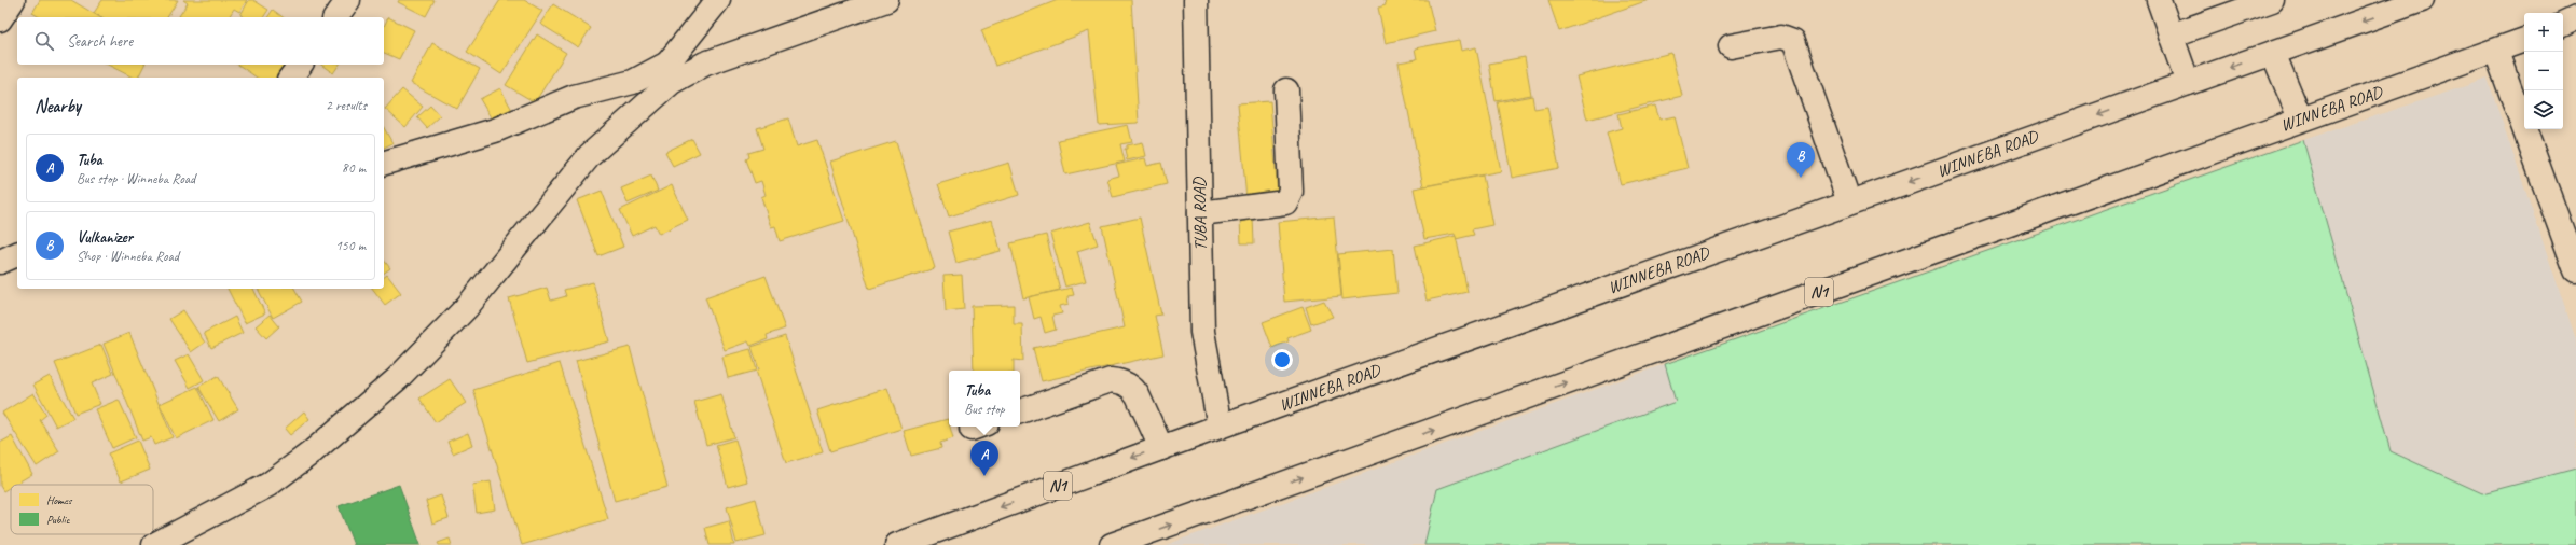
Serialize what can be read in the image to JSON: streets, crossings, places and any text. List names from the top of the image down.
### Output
{
  "streets": {
    "main road": ["WINNEBA ROAD", "TUBA ROAD", "N1"]
  },
  "crossings": [
    ["WINNEBA ROAD", "TUBA ROAD"]
  ],
  "legend": ["Homes", "Public"],
  "page": {
    "map_buttons": ["+", "−"],
    "search": "Search here",
    "heading": ["Nearby", "2 results"],
    "list": [
      {
        "mark": "A",
        "name": "Tuba",
        "note": "Bus stop · Winneba Road",
        "value": "80 m"
      },
      {
        "mark": "B",
        "name": "Vulkanizer",
        "note": "Shop · Winneba Road",
        "value": "150 m"
      }
    ],
    "pins": ["B", "A"],
    "popup": ["Tuba", "Bus stop"]
  }
}
